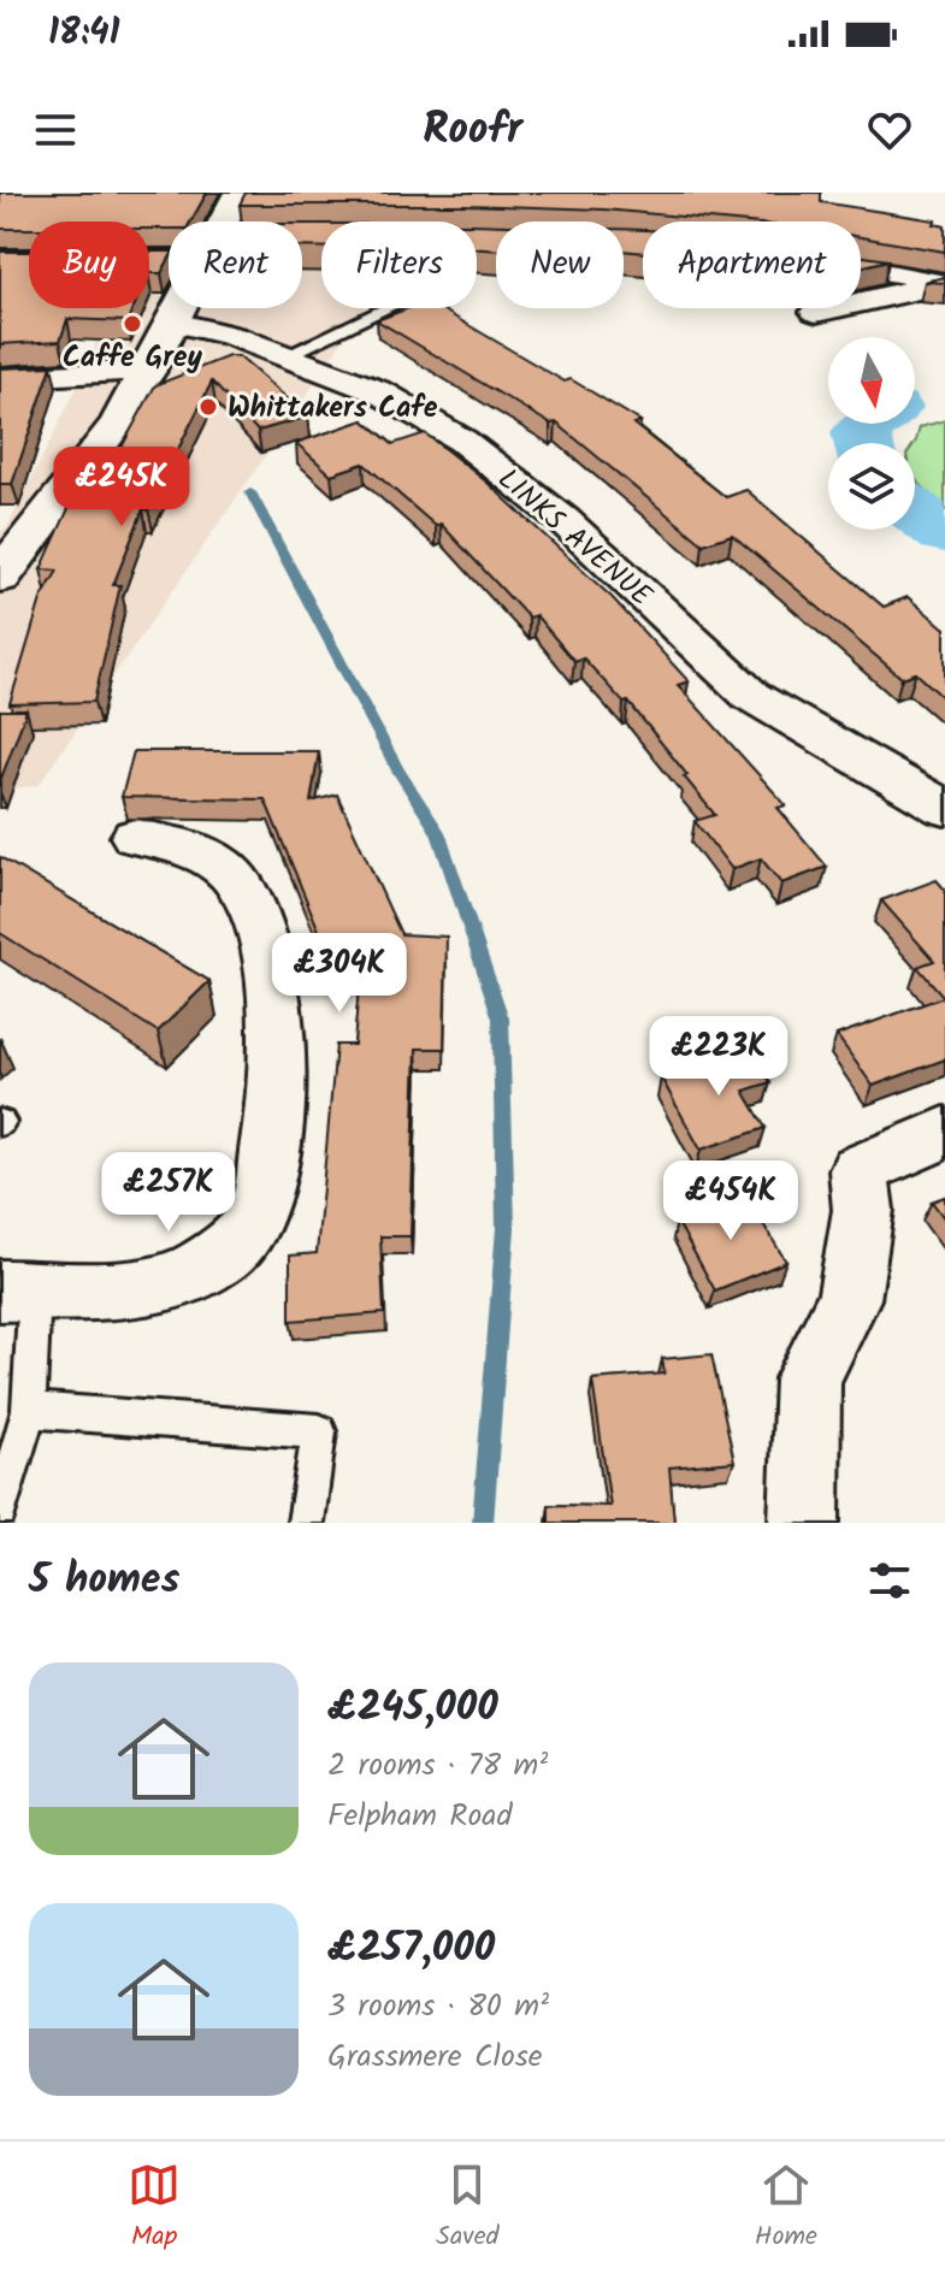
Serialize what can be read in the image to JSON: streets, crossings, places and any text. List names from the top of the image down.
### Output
{
  "streets": {
    "street": ["LINKS AVENUE"]
  },
  "places": ["Caffe Grey", "Whittakers Cafe"],
  "north": "bottom",
  "page": {
    "status": "18:41",
    "header": "Roofr",
    "chip": [
      "Buy",
      "Rent",
      "Filters",
      "New",
      "Apartment"
    ],
    "price": [
      "£245K",
      "£304K",
      "£223K",
      "£257K",
      "£454K"
    ],
    "heading": "5 homes",
    "list": [
      {
        "name": "£245,000",
        "note": "2 rooms · 78 m² · Felpham Road"
      },
      {
        "name": "£257,000",
        "note": "3 rooms · 80 m² · Grassmere Close"
      }
    ],
    "tabs": ["Map", "Saved", "Home"]
  }
}
